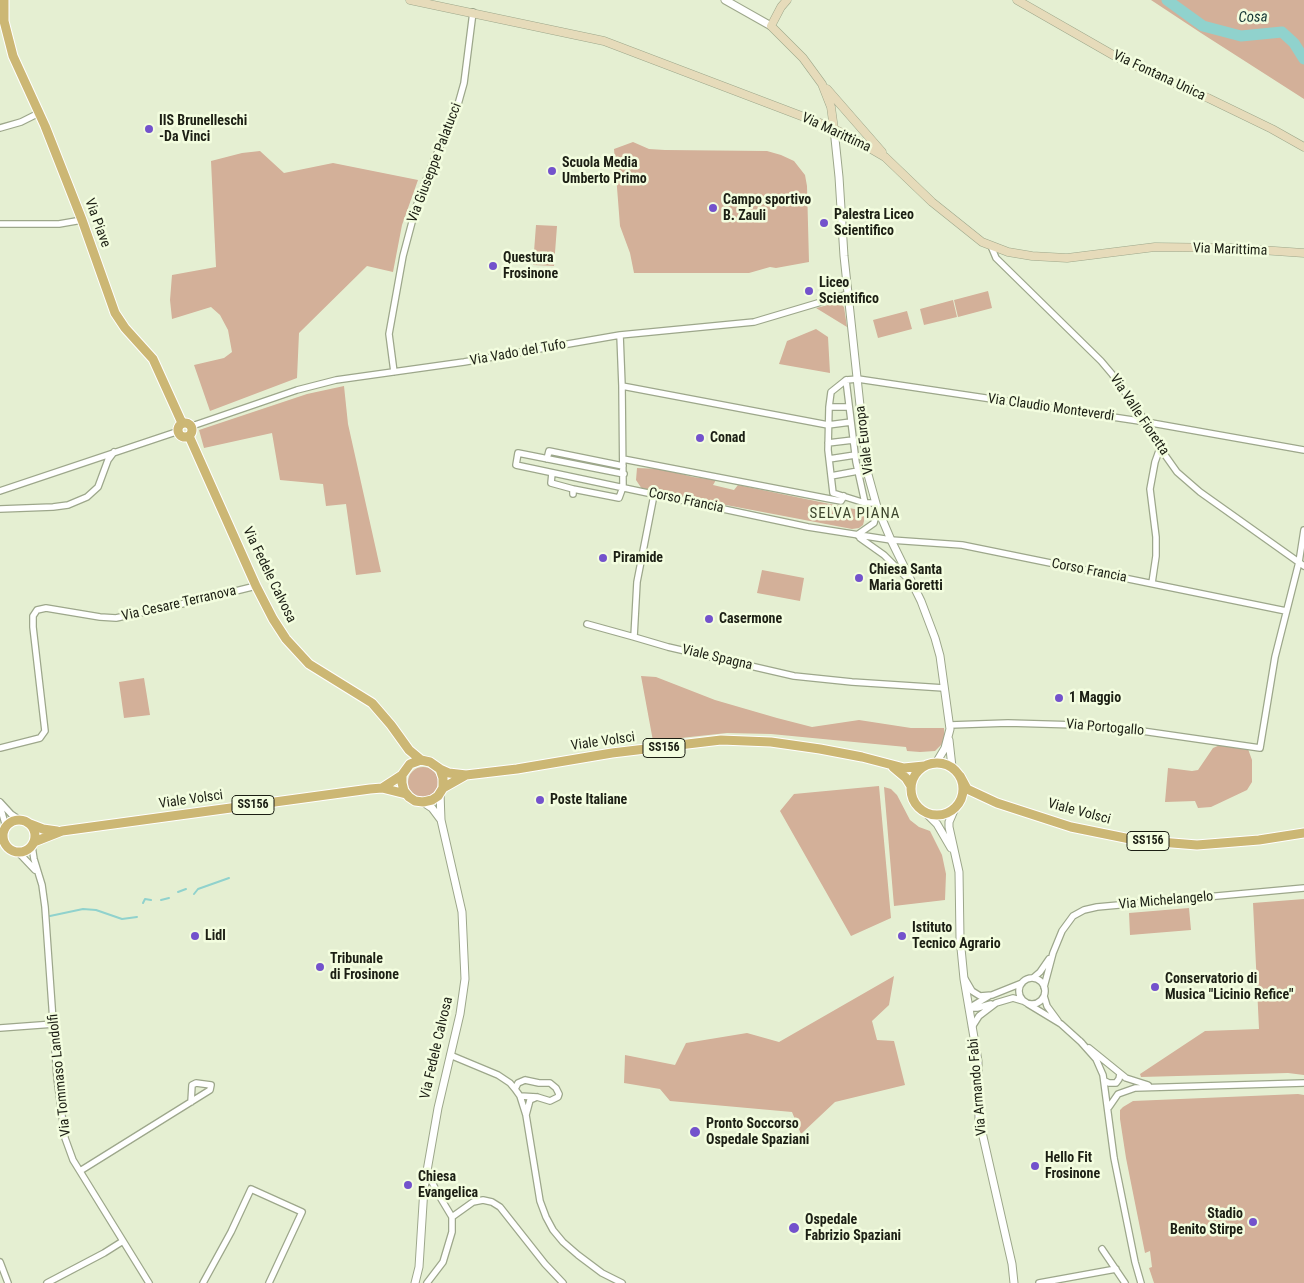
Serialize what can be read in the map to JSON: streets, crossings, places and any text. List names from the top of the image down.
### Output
{
  "streets": {
    "main road": [
      "Via Fontana Unica",
      "Via Marittima",
      "Via Piave",
      "Via Fedele Calvosa",
      "Viale Volsci",
      "SS156"
    ],
    "street": [
      "Via Giuseppe Palatucci",
      "Via Vado del Tufo",
      "Via Claudio Monteverdi",
      "Via Valle Fioretta",
      "Viale Europa",
      "Corso Francia",
      "Via Cesare Terranova",
      "Viale Spagna",
      "Via Portogallo",
      "Via Michelangelo",
      "Via Tommaso Landolfi",
      "Via Armando Fabi"
    ]
  },
  "crossings": [
    ["Via Marittima", "Via Giuseppe Palatucci"],
    ["Via Marittima", "Via Valle Fioretta"],
    ["Via Marittima", "Viale Europa"],
    ["Via Giuseppe Palatucci", "Via Vado del Tufo"],
    ["Via Piave", "Via Vado del Tufo"],
    ["Via Piave", "Via Fedele Calvosa"],
    ["Via Vado del Tufo", "Viale Europa"],
    ["Via Vado del Tufo", "Via Fedele Calvosa"],
    ["Via Claudio Monteverdi", "Via Valle Fioretta"],
    ["Via Claudio Monteverdi", "Viale Europa"],
    ["Viale Europa", "Corso Francia"],
    ["Viale Europa", "Viale Spagna"],
    ["Viale Europa", "Via Portogallo"],
    ["Corso Francia", "Via Portogallo"],
    ["Via Fedele Calvosa", "Via Cesare Terranova"],
    ["Via Fedele Calvosa", "Viale Volsci"],
    ["Via Fedele Calvosa", "SS156"],
    ["Viale Volsci", "SS156"],
    ["Viale Volsci", "Via Tommaso Landolfi"],
    ["Viale Volsci", "Via Armando Fabi"],
    ["SS156", "Via Armando Fabi"]
  ],
  "districts": ["SELVA PIANA"],
  "water": ["Cosa"],
  "places": [
    "IIS Brunelleschi -Da Vinci",
    "Scuola Media Umberto Primo",
    "Campo sportivo B. Zauli",
    "Palestra Liceo Scientifico",
    "Questura Frosinone",
    "Liceo Scientifico",
    "Conad",
    "Piramide",
    "Chiesa Santa Maria Goretti",
    "Casermone",
    "1 Maggio",
    "Poste Italiane",
    "Lidl",
    "Istituto Tecnico Agrario",
    "Tribunale di Frosinone",
    "Conservatorio di Musica \"Licinio Refice\"",
    "Pronto Soccorso Ospedale Spaziani",
    "Hello Fit Frosinone",
    "Chiesa Evangelica",
    "Stadio Benito Stirpe",
    "Ospedale Fabrizio Spaziani"
  ]
}
